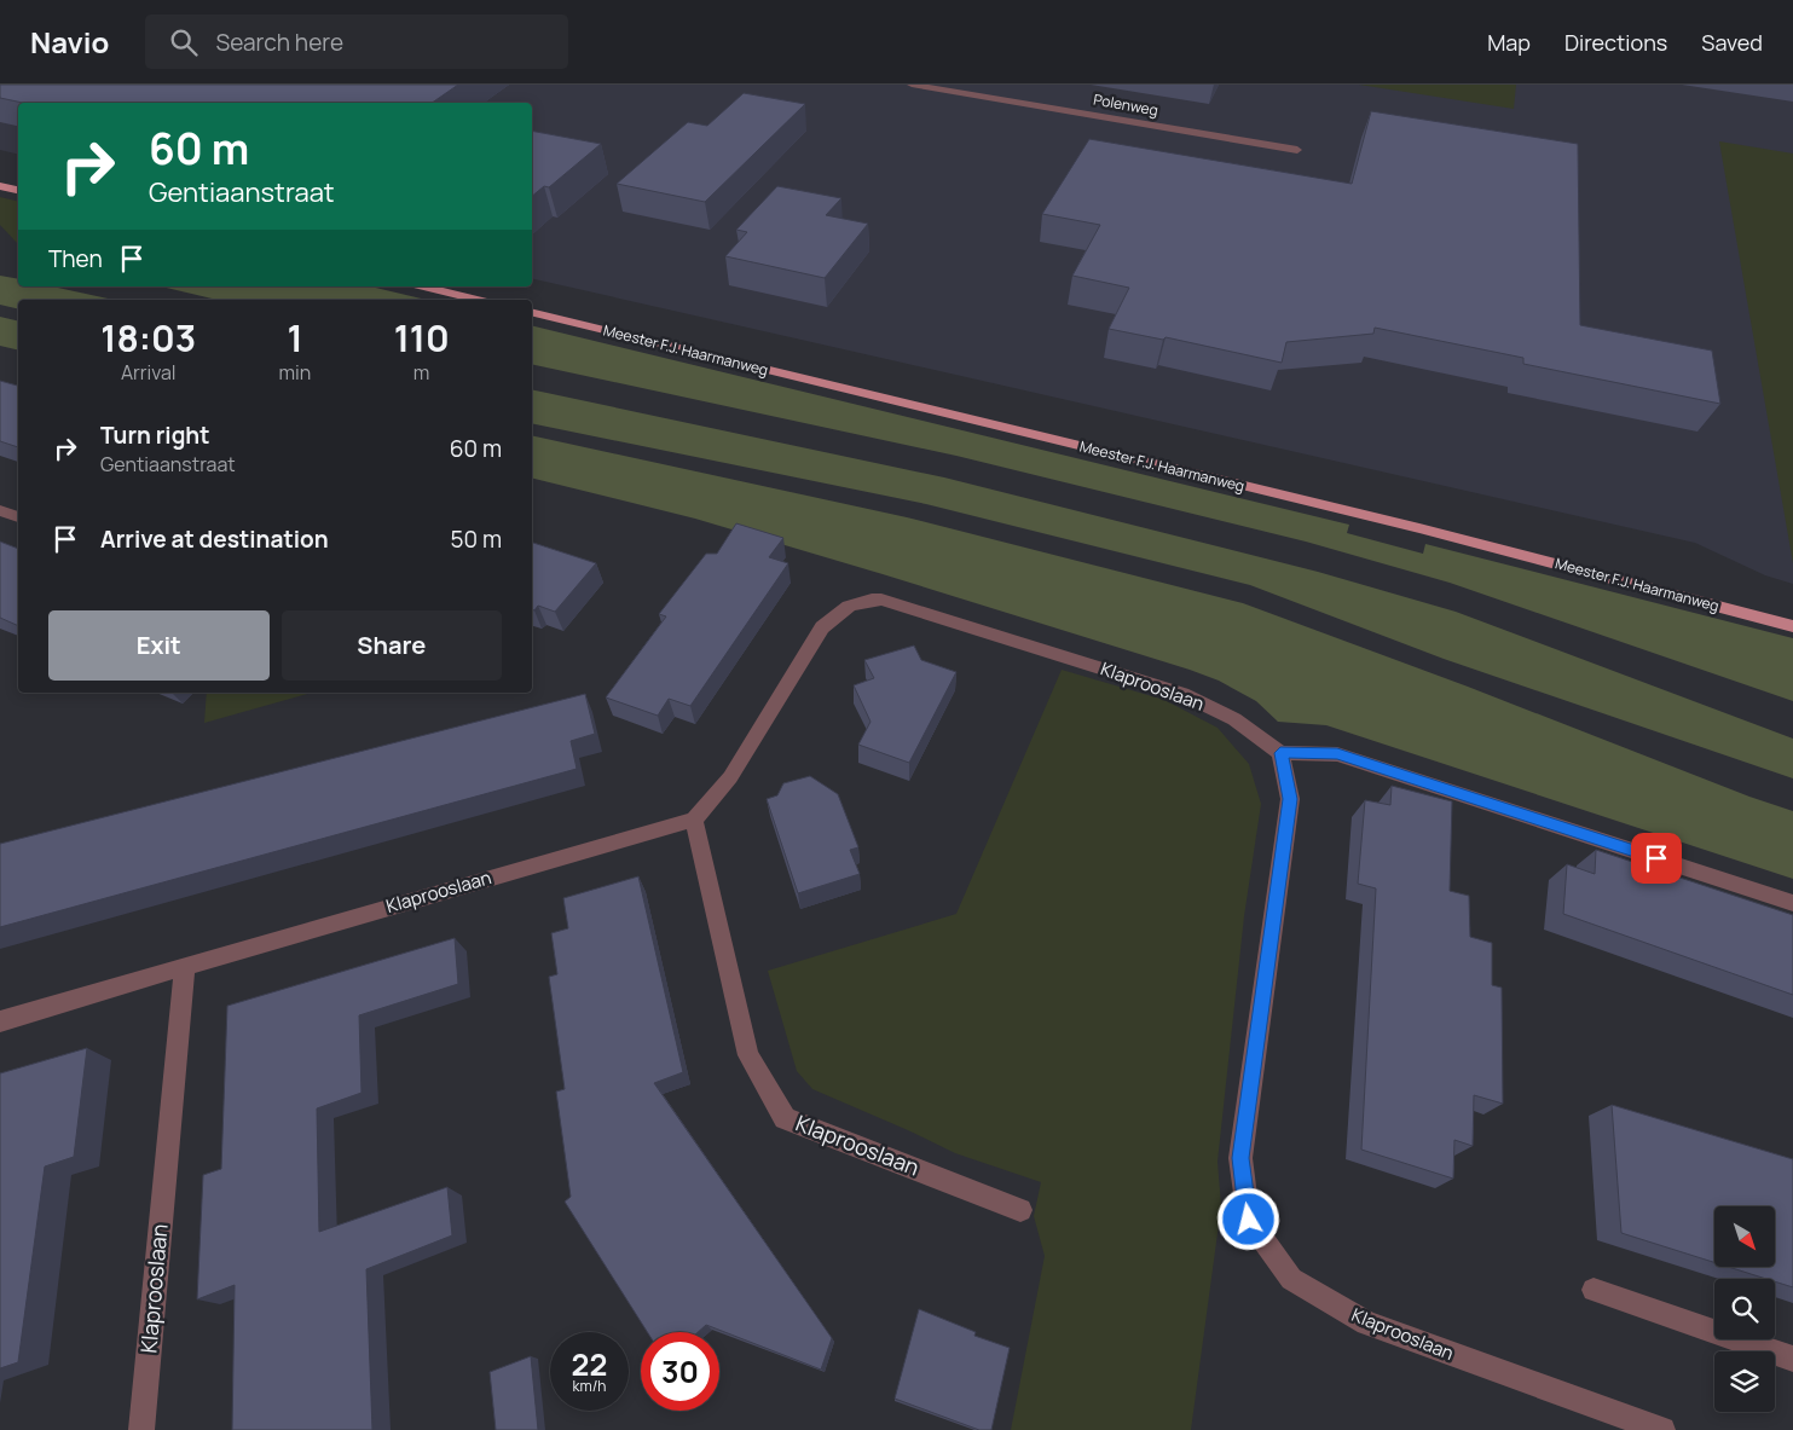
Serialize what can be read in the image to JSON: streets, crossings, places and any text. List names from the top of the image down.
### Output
{
  "streets": {
    "main road": ["Meester F.J. Haarmanweg"],
    "street": ["Polenweg", "Klaprooslaan"]
  },
  "north": "bottom right",
  "page": {
    "header": "Navio",
    "search": "Search here",
    "nav": ["Map", "Directions", "Saved"],
    "turn": ["60 m", "Gentiaanstraat"],
    "then": "Then",
    "eta": [
      "18:03",
      "Arrival",
      "1",
      "min",
      "110",
      "m"
    ],
    "list": [
      {
        "name": "Turn right",
        "note": "Gentiaanstraat",
        "value": "60 m"
      },
      {
        "name": "Arrive at destination",
        "value": "50 m"
      }
    ],
    "buttons": ["Exit", "Share"],
    "speed": "22 km/h",
    "limit": "30"
  }
}
